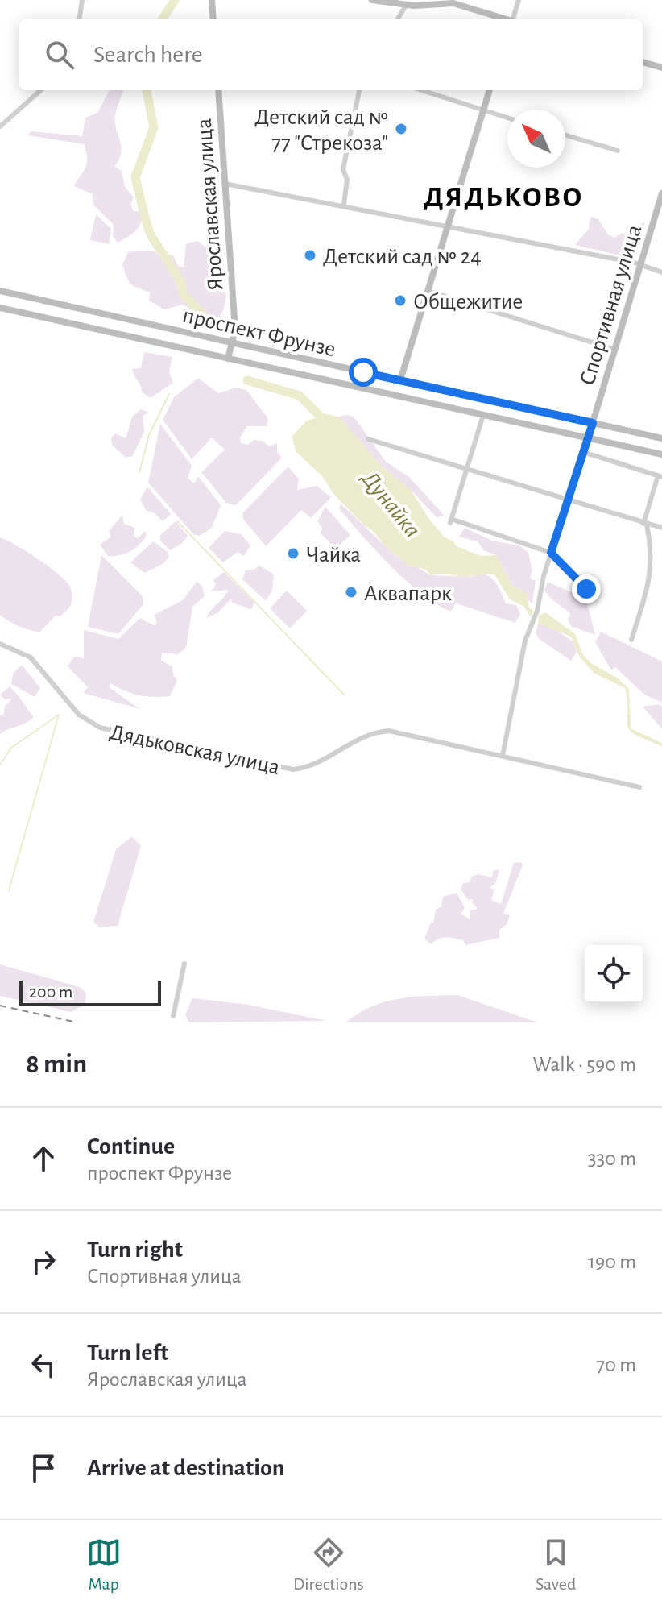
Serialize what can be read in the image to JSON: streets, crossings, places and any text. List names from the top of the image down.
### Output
{
  "streets": {
    "main road": ["Ярославская улица", "Спортивная улица", "проспект Фрунзе"],
    "street": ["Дядьковская улица"]
  },
  "crossings": [
    ["Ярославская улица", "проспект Фрунзе"],
    ["Спортивная улица", "проспект Фрунзе"],
    ["Спортивная улица", "Дядьковская улица"]
  ],
  "districts": ["ДЯДЬКОВО"],
  "water": ["Дунайка"],
  "places": [
    "Детский сад № 77 \"Стрекоза\"",
    "Детский сад № 24",
    "Общежитие",
    "Чайка",
    "Аквапарк"
  ],
  "scale_bar": "200 m",
  "north": "top left",
  "page": {
    "search": "Search here",
    "scale": "200 m",
    "heading": ["8 min", "Walk · 590 m"],
    "list": [
      ["Continue", "проспект Фрунзе", "330 m"],
      ["Turn right", "Спортивная улица", "190 m"],
      ["Turn left", "Ярославская улица", "70 m"],
      "Arrive at destination"
    ],
    "nav": ["Map", "Directions", "Saved"]
  }
}
